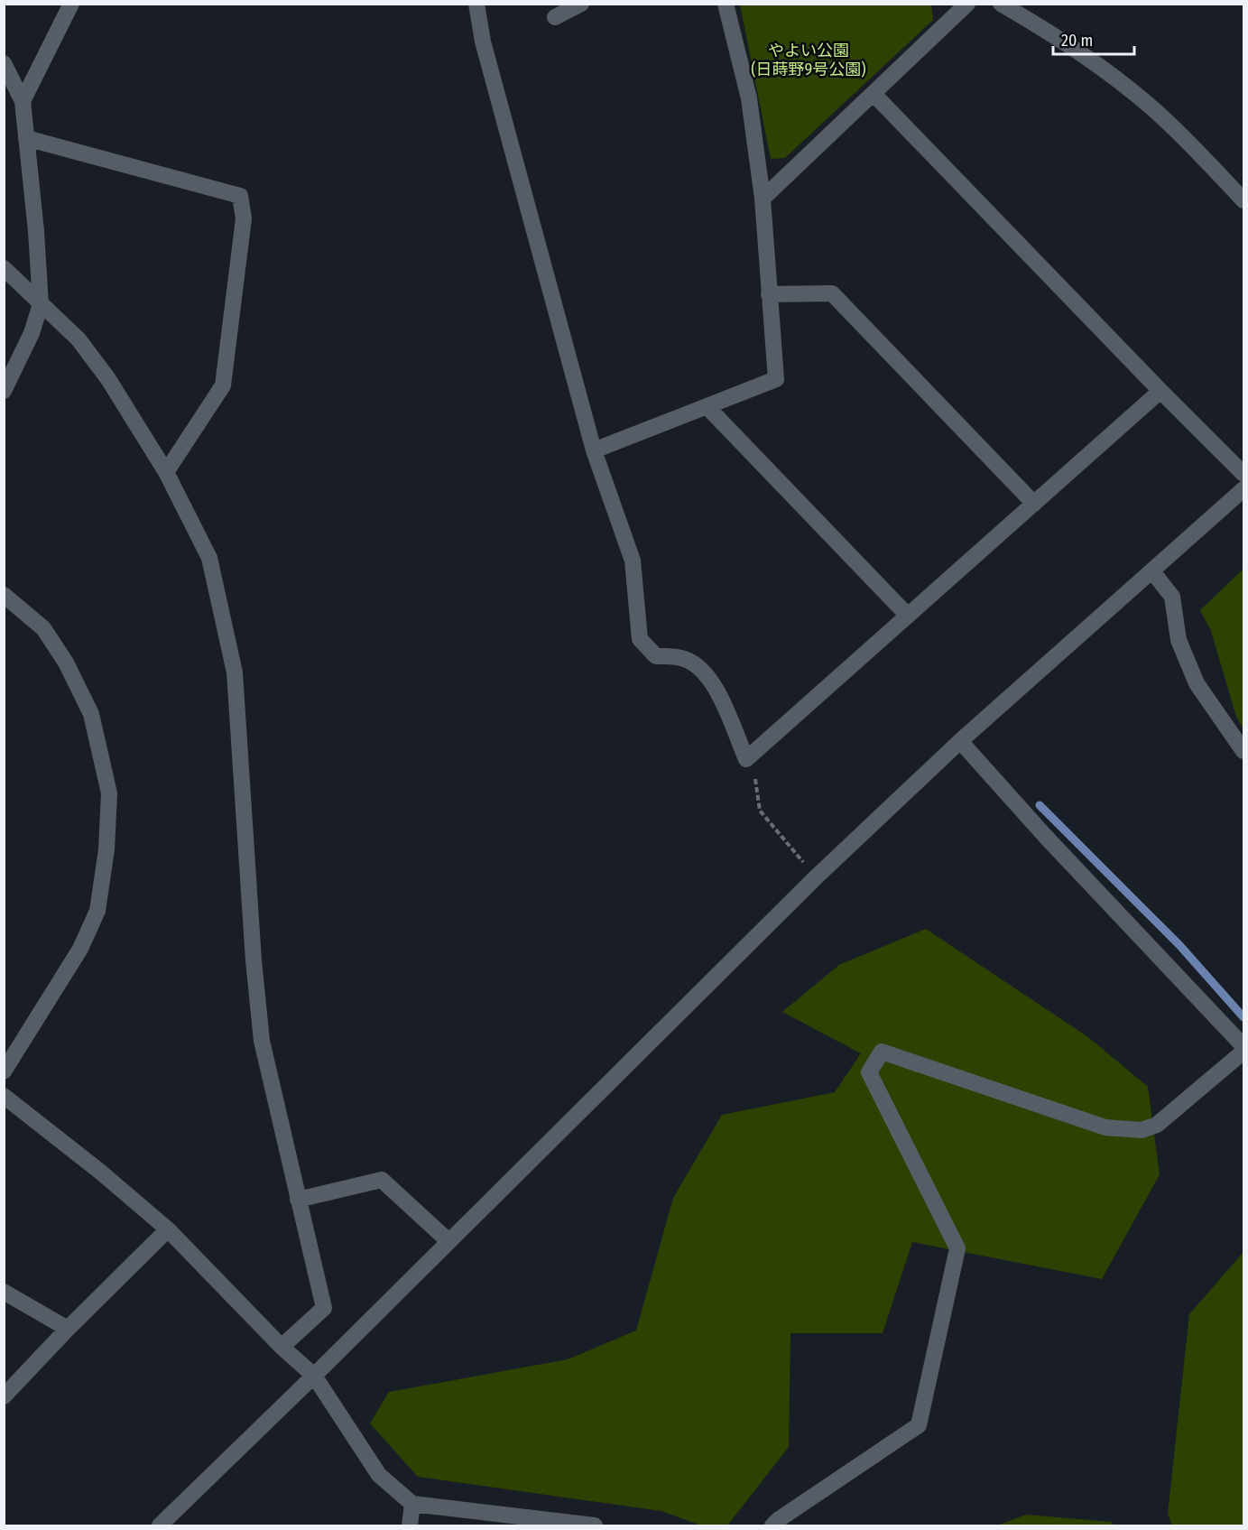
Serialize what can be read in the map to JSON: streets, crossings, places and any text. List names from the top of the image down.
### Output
{
  "parks": ["やよい公園 (日蒔野9号公園)"],
  "scale_bar": "20 m"
}
